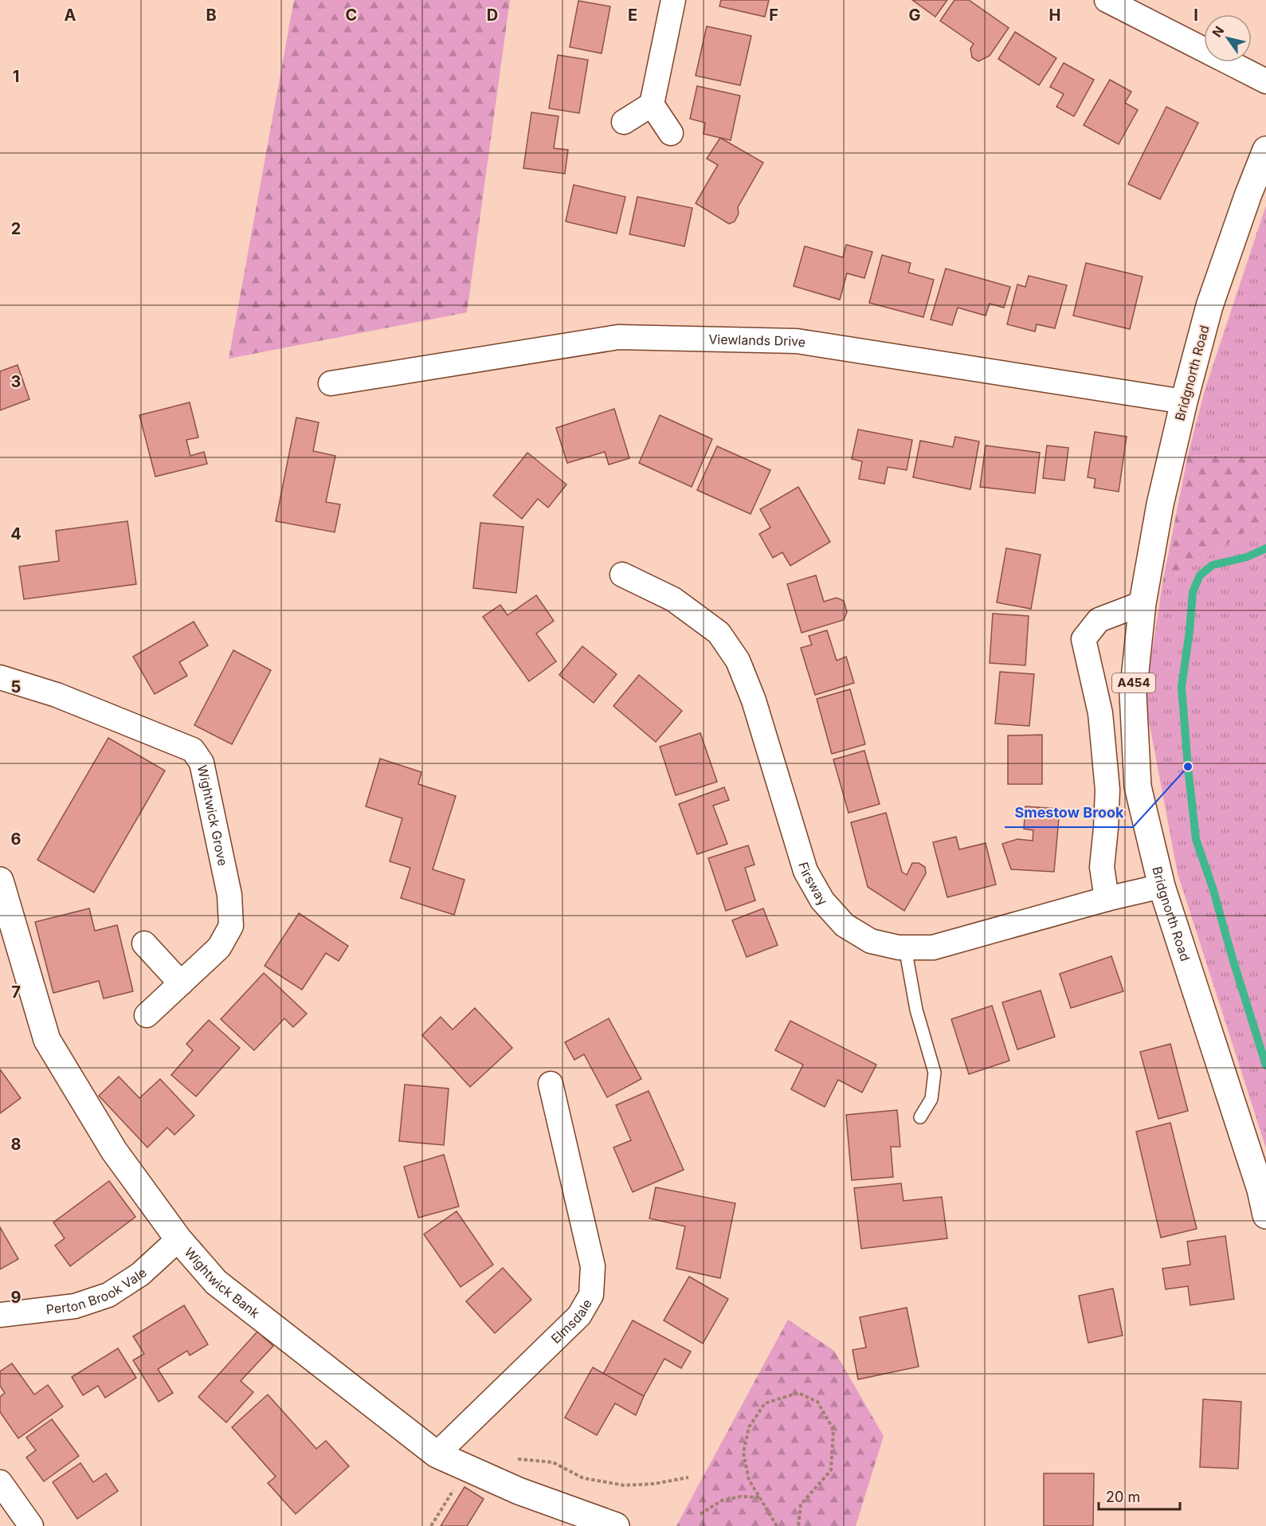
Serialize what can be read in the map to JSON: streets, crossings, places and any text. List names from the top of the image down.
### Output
{
  "streets": {
    "main road": ["Bridgnorth Road", "A454", "Wightwick Bank"],
    "street": [
      "Viewlands Drive",
      "Wightwick Grove",
      "Firsway",
      "Perton Brook Vale",
      "Elmsdale"
    ]
  },
  "crossings": [
    ["Viewlands Drive", "Bridgnorth Road"],
    ["Bridgnorth Road", "Firsway"],
    ["Wightwick Bank", "Perton Brook Vale"],
    ["Wightwick Bank", "Elmsdale"]
  ],
  "places": ["Smestow Brook"],
  "scale_bar": "20 m",
  "north": "top left",
  "grid": {
    "columns": [
      "A",
      "B",
      "C",
      "D",
      "E",
      "F",
      "G",
      "H",
      "I"
    ],
    "rows": [
      "1",
      "2",
      "3",
      "4",
      "5",
      "6",
      "7",
      "8",
      "9"
    ]
  }
}
